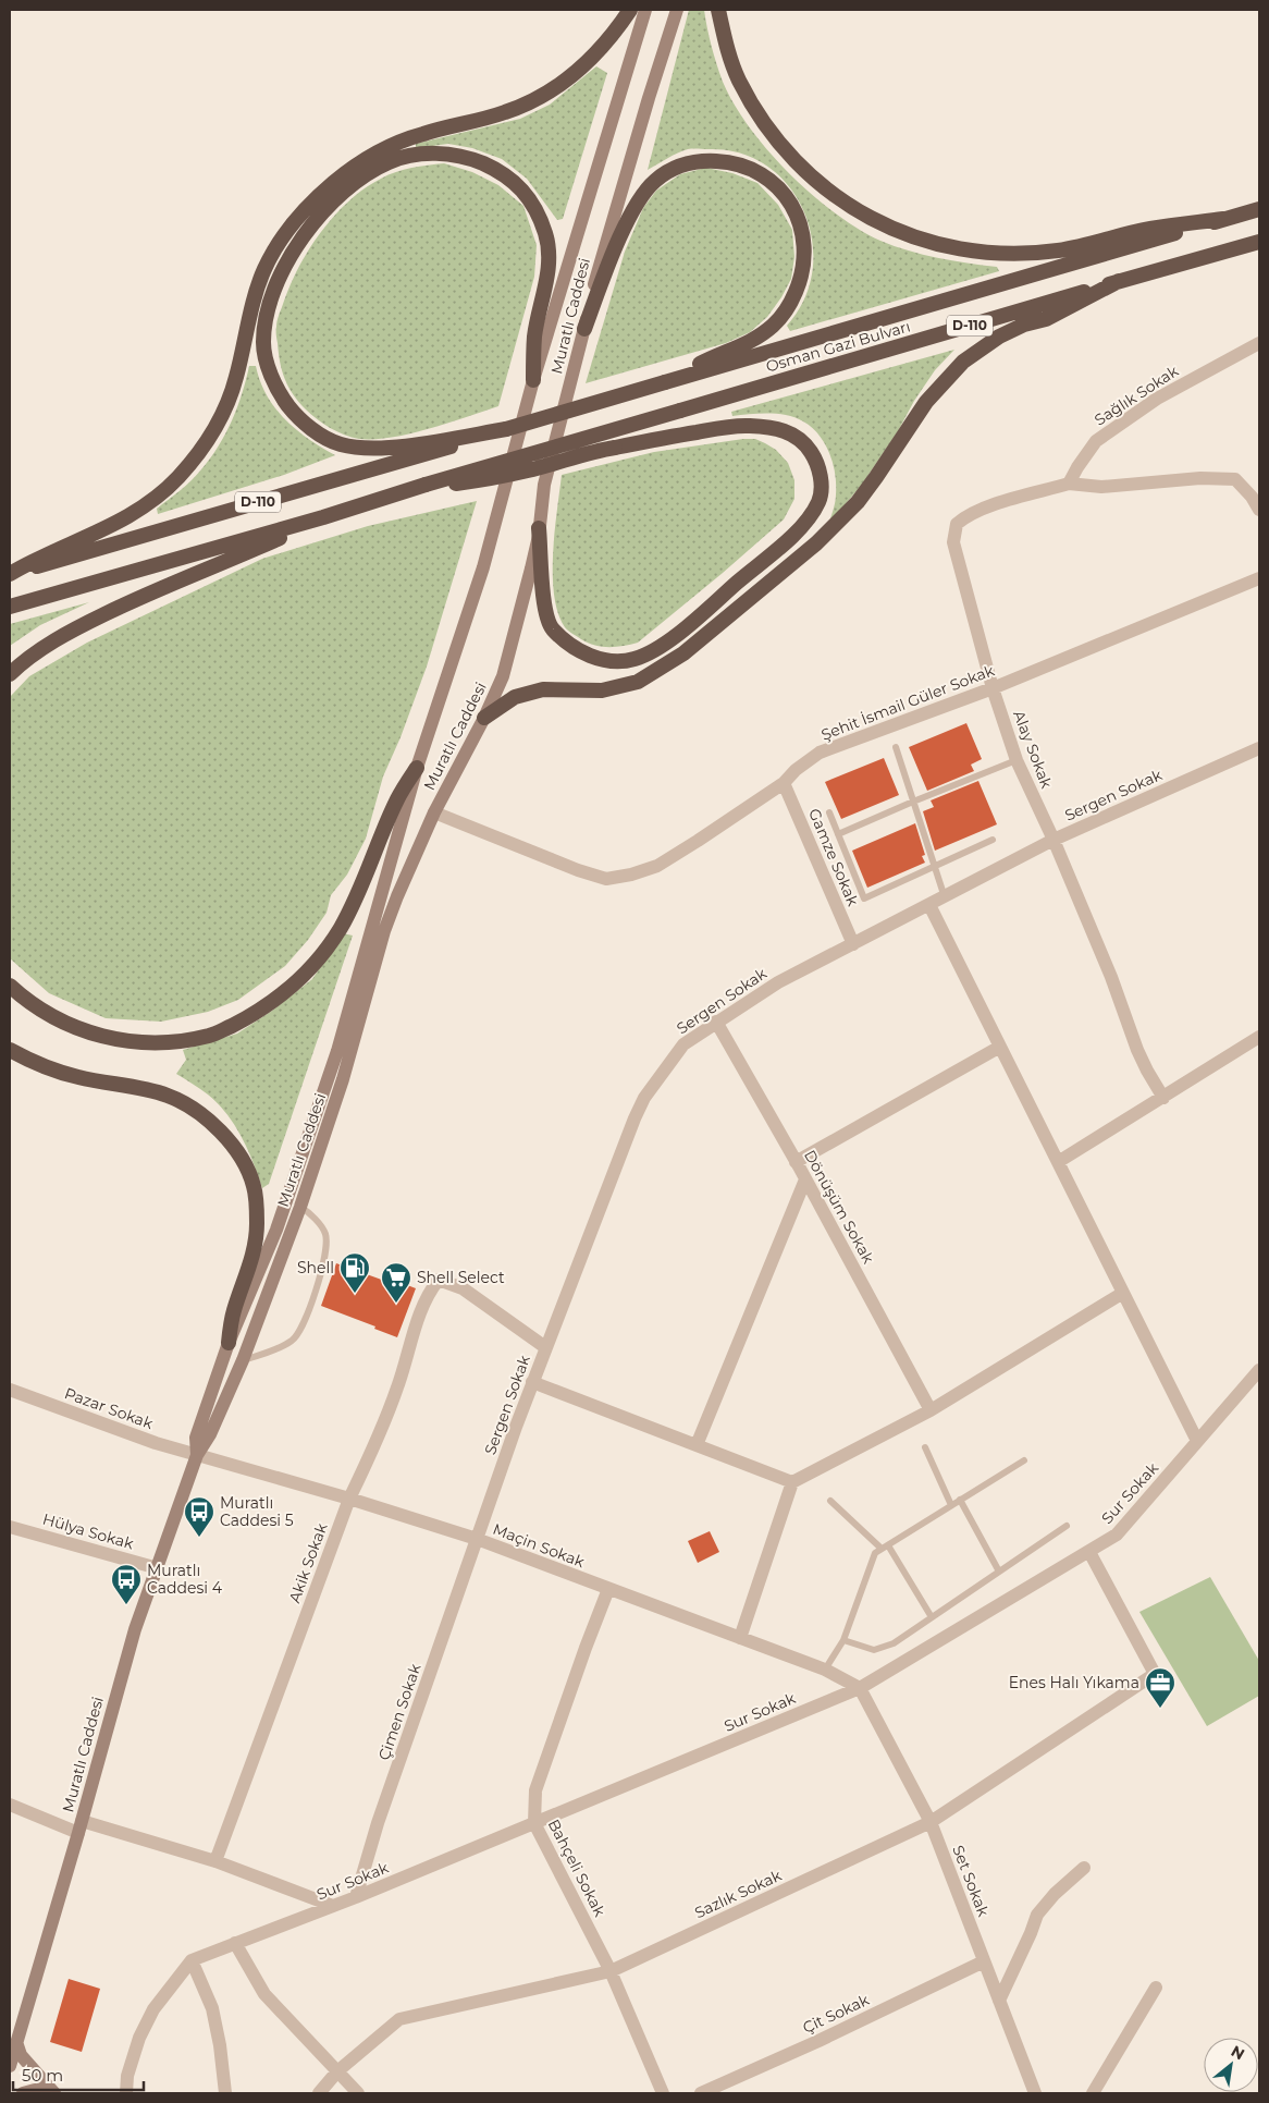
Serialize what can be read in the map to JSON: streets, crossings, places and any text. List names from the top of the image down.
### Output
{
  "streets": {
    "highway": ["D-110", "Osman Gazi Bulvarı"],
    "main road": ["Muratlı Caddesi"],
    "street": [
      "Sağlık Sokak",
      "Şehit İsmail Güler Sokak",
      "Alay Sokak",
      "Sergen Sokak",
      "Gamze Sokak",
      "Dönüşüm Sokak",
      "Pazar Sokak",
      "Sur Sokak",
      "Hülya Sokak",
      "Maçin Sokak",
      "Akik Sokak",
      "Çimen Sokak",
      "Bahçeli Sokak",
      "Set Sokak",
      "Sazlık Sokak",
      "Çit Sokak"
    ]
  },
  "crossings": [
    ["Muratlı Caddesi", "Şehit İsmail Güler Sokak"],
    ["Muratlı Caddesi", "Pazar Sokak"],
    ["Muratlı Caddesi", "Hülya Sokak"],
    ["Muratlı Caddesi", "Maçin Sokak"],
    ["D-110", "Osman Gazi Bulvarı"],
    ["Sağlık Sokak", "Alay Sokak"],
    ["Şehit İsmail Güler Sokak", "Alay Sokak"],
    ["Şehit İsmail Güler Sokak", "Gamze Sokak"],
    ["Alay Sokak", "Sergen Sokak"],
    ["Sergen Sokak", "Gamze Sokak"],
    ["Sergen Sokak", "Dönüşüm Sokak"],
    ["Sergen Sokak", "Maçin Sokak"],
    ["Sergen Sokak", "Akik Sokak"],
    ["Sergen Sokak", "Çimen Sokak"],
    ["Pazar Sokak", "Maçin Sokak"],
    ["Sur Sokak", "Maçin Sokak"],
    ["Sur Sokak", "Çimen Sokak"],
    ["Sur Sokak", "Bahçeli Sokak"],
    ["Sur Sokak", "Set Sokak"],
    ["Sur Sokak", "Sazlık Sokak"],
    ["Maçin Sokak", "Akik Sokak"],
    ["Maçin Sokak", "Çimen Sokak"],
    ["Maçin Sokak", "Bahçeli Sokak"],
    ["Maçin Sokak", "Set Sokak"],
    ["Bahçeli Sokak", "Sazlık Sokak"],
    ["Set Sokak", "Sazlık Sokak"],
    ["Set Sokak", "Çit Sokak"]
  ],
  "places": {
    "fuel station": ["Shell"],
    "supermarket": ["Shell Select"],
    "bus stop": ["Muratlı Caddesi 5", "Muratlı Caddesi 4"],
    "office": ["Enes Halı Yıkama"]
  },
  "scale_bar": "50 m",
  "north": "top right"
}
